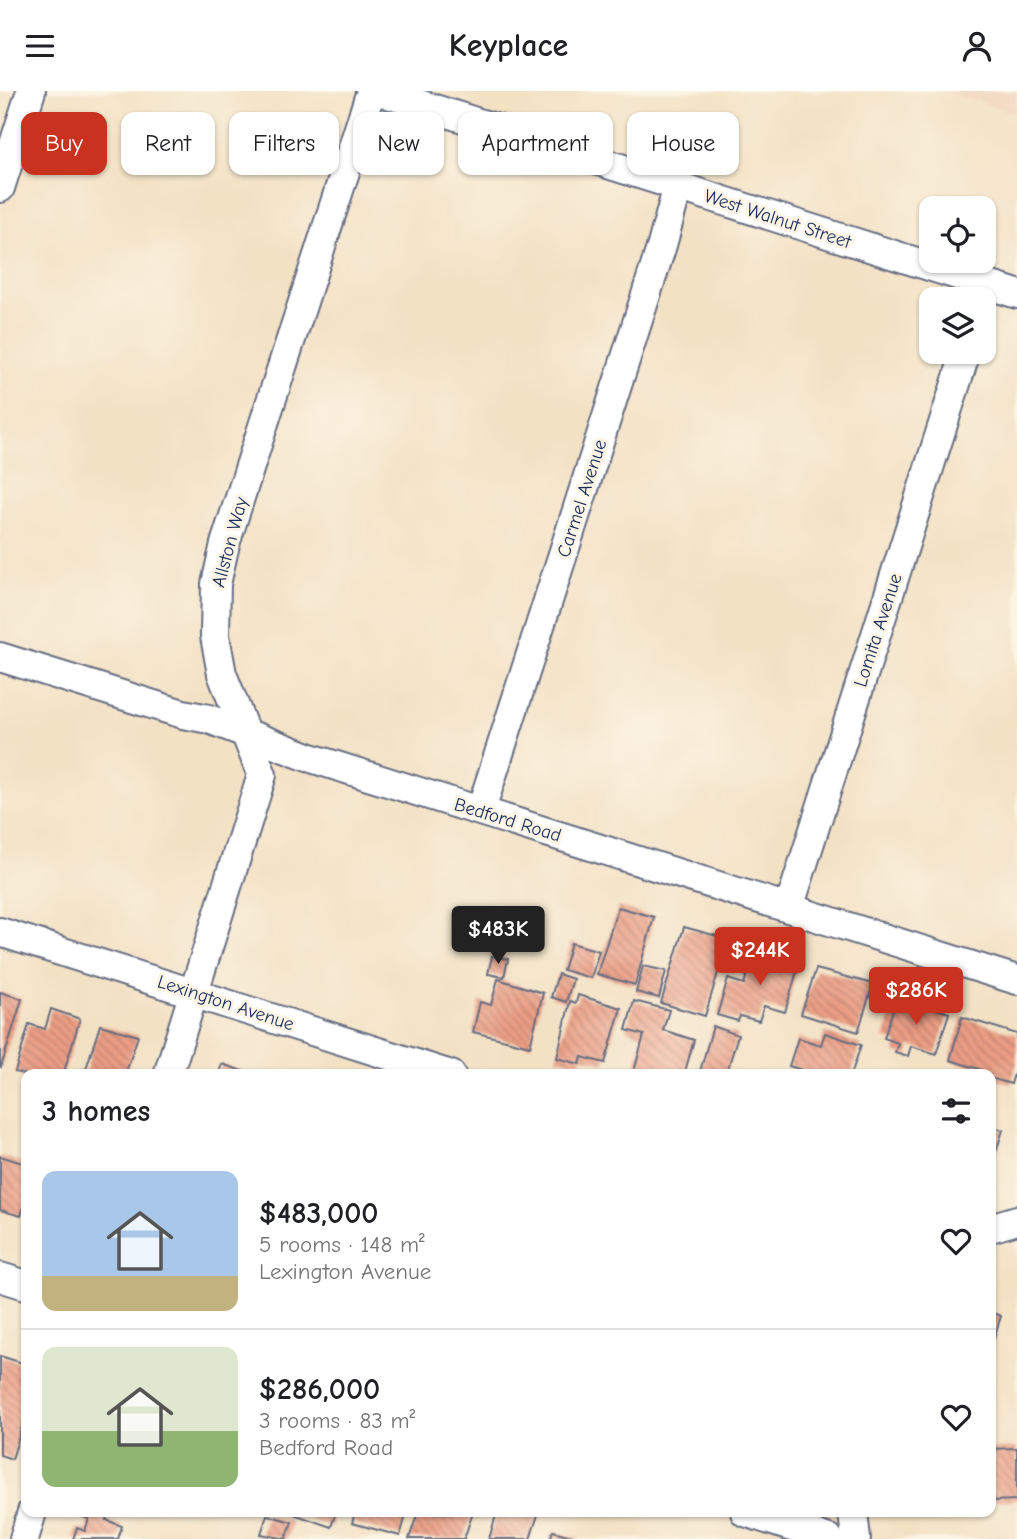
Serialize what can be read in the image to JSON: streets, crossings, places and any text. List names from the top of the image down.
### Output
{
  "streets": {
    "street": [
      "West Walnut Street",
      "Carmel Avenue",
      "Allston Way",
      "Lomita Avenue",
      "Bedford Road",
      "Lexington Avenue"
    ]
  },
  "crossings": [
    ["West Walnut Street", "Carmel Avenue"],
    ["Carmel Avenue", "Bedford Road"],
    ["Allston Way", "Bedford Road"],
    ["Allston Way", "Lexington Avenue"],
    ["Lomita Avenue", "Bedford Road"]
  ],
  "page": {
    "header": "Keyplace",
    "chip": [
      "Buy",
      "Rent",
      "Filters",
      "New",
      "Apartment",
      "House"
    ],
    "price": ["$483K", "$244K", "$286K"],
    "heading": "3 homes",
    "list": [
      {
        "name": "$483,000",
        "note": "5 rooms · 148 m² · Lexington Avenue"
      },
      {
        "name": "$286,000",
        "note": "3 rooms · 83 m² · Bedford Road"
      }
    ]
  }
}
